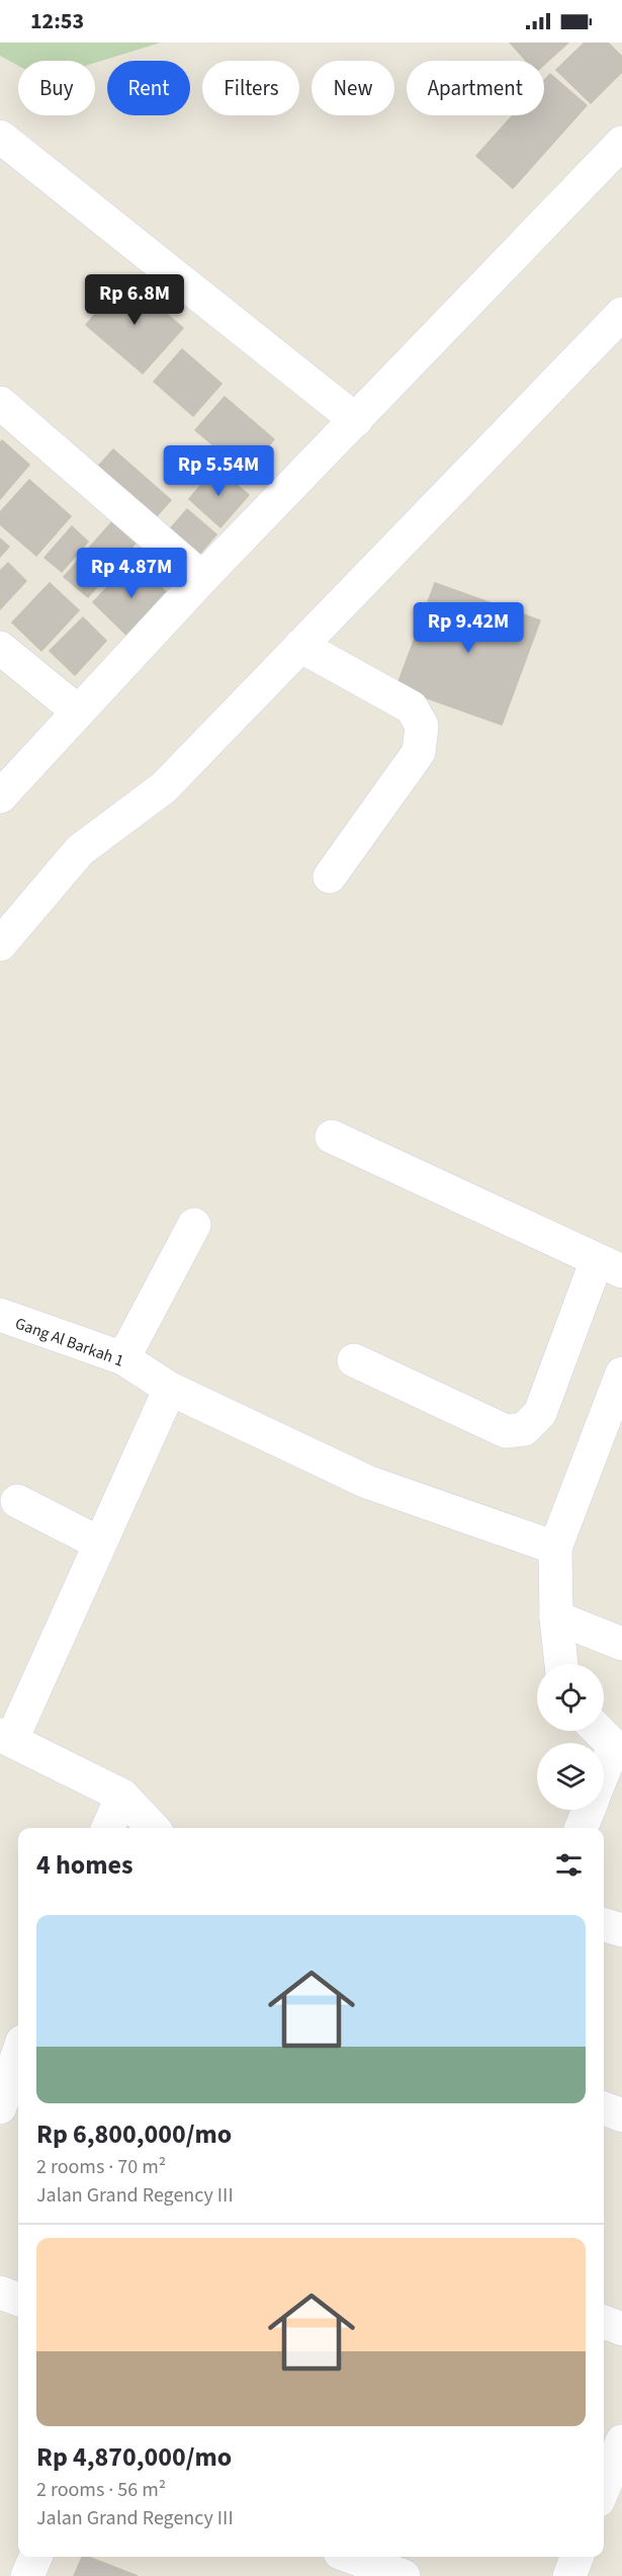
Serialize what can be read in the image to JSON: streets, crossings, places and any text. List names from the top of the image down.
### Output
{
  "streets": {
    "street": ["Gang Al Barkah 1"]
  },
  "page": {
    "status": "12:53",
    "chip": [
      "Buy",
      "Rent",
      "Filters",
      "New",
      "Apartment"
    ],
    "price": [
      "Rp 6.8M",
      "Rp 5.54M",
      "Rp 4.87M",
      "Rp 9.42M"
    ],
    "heading": "4 homes",
    "list": [
      {
        "name": "Rp 6,800,000/mo",
        "note": "2 rooms · 70 m² · Jalan Grand Regency III"
      },
      {
        "name": "Rp 4,870,000/mo",
        "note": "2 rooms · 56 m² · Jalan Grand Regency III"
      }
    ]
  }
}
